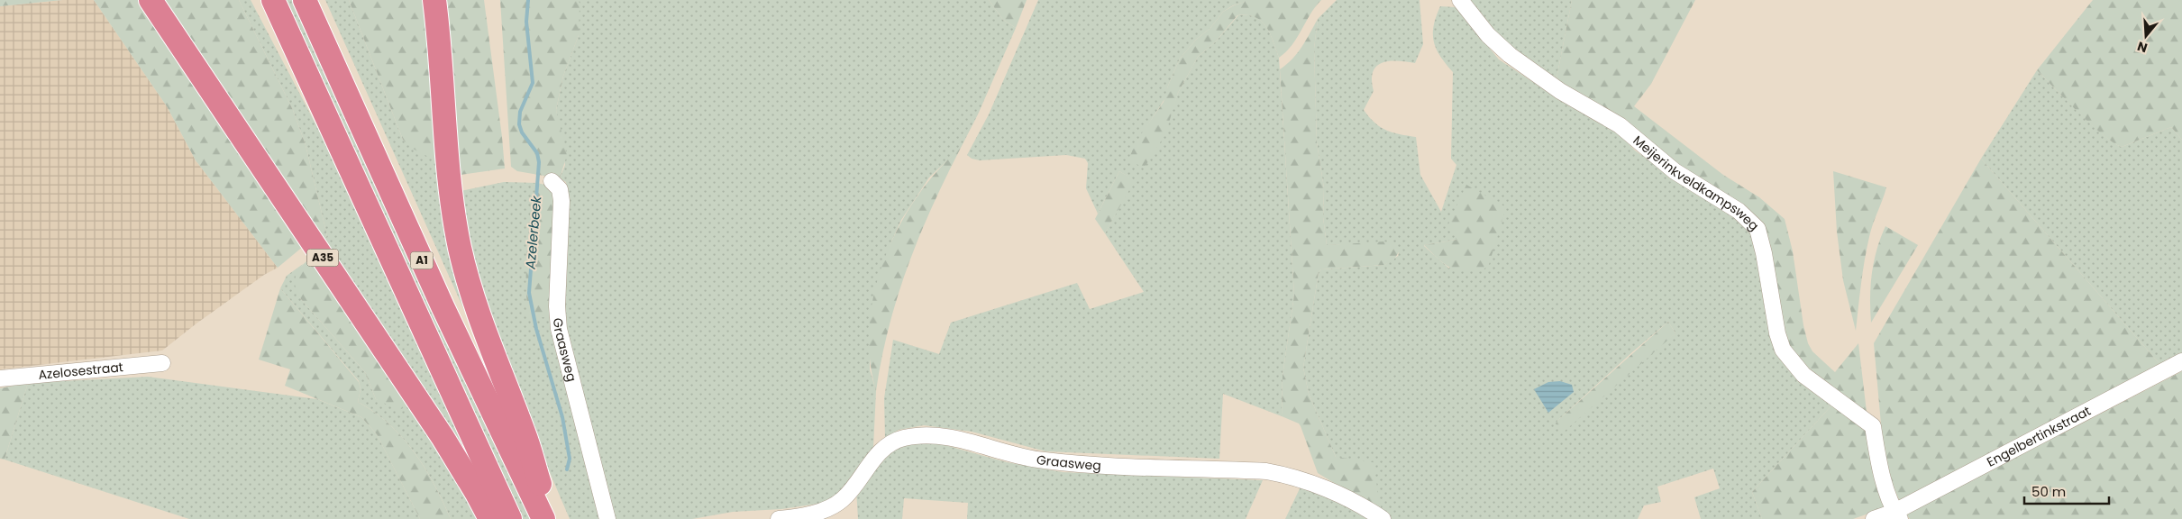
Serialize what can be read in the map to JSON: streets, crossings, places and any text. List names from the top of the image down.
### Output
{
  "streets": {
    "highway": ["A35", "A1"],
    "street": [
      "Meijerinkveldkampsweg",
      "Graasweg",
      "Azelosestraat",
      "Engelbertinkstraat"
    ]
  },
  "crossings": [
    ["Meijerinkveldkampsweg", "Engelbertinkstraat"]
  ],
  "water": ["Azelerbeek"],
  "scale_bar": "50 m",
  "north": "bottom"
}
